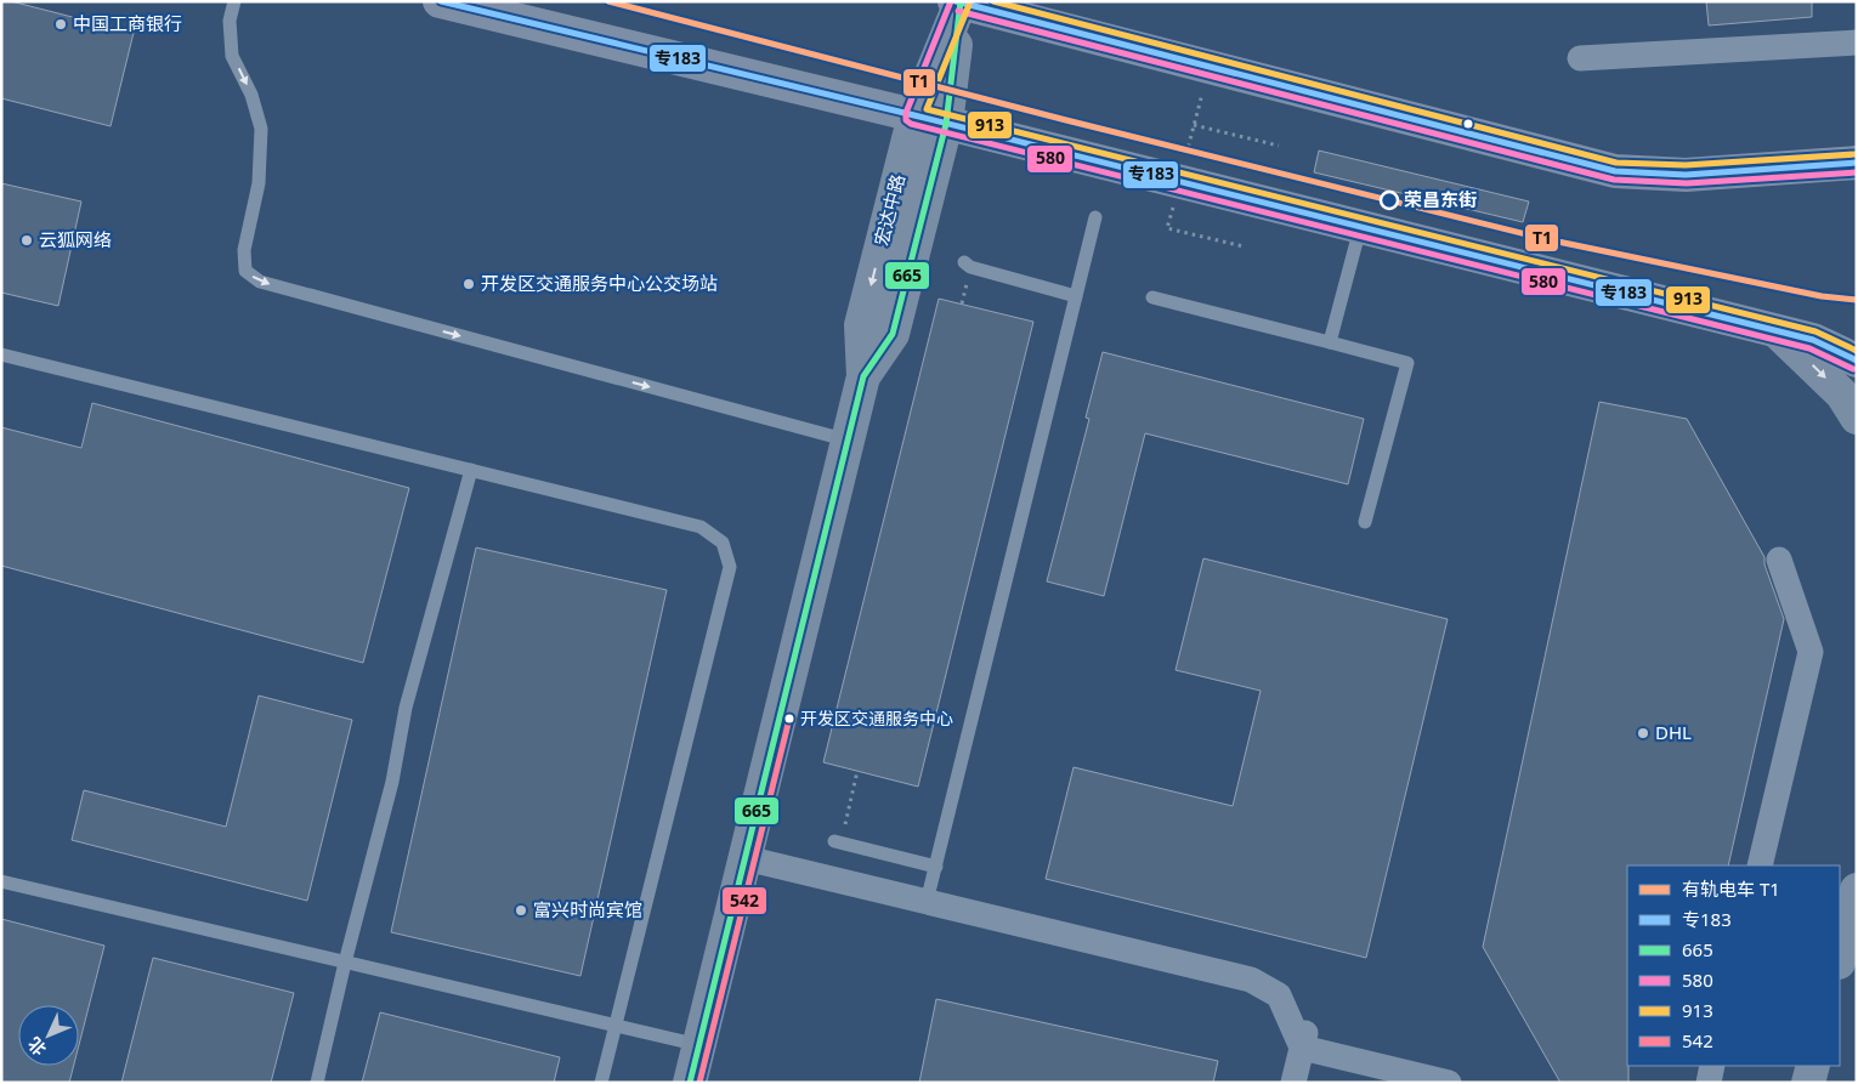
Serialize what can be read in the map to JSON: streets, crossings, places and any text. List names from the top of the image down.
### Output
{
  "streets": {
    "street": ["宏达中路"]
  },
  "places": [
    "中国工商银行",
    "荣昌东街",
    "云狐网络",
    "开发区交通服务中心公交场站",
    "开发区交通服务中心",
    "DHL",
    "富兴时尚宾馆"
  ],
  "lines": [
    "tram line T1",
    "transit line 专183",
    "transit line 665",
    "transit line 580",
    "transit line 913",
    "transit line 542"
  ],
  "legend": [
    "有轨电车 T1",
    "专183",
    "665",
    "580",
    "913",
    "542"
  ],
  "north": "bottom left"
}
